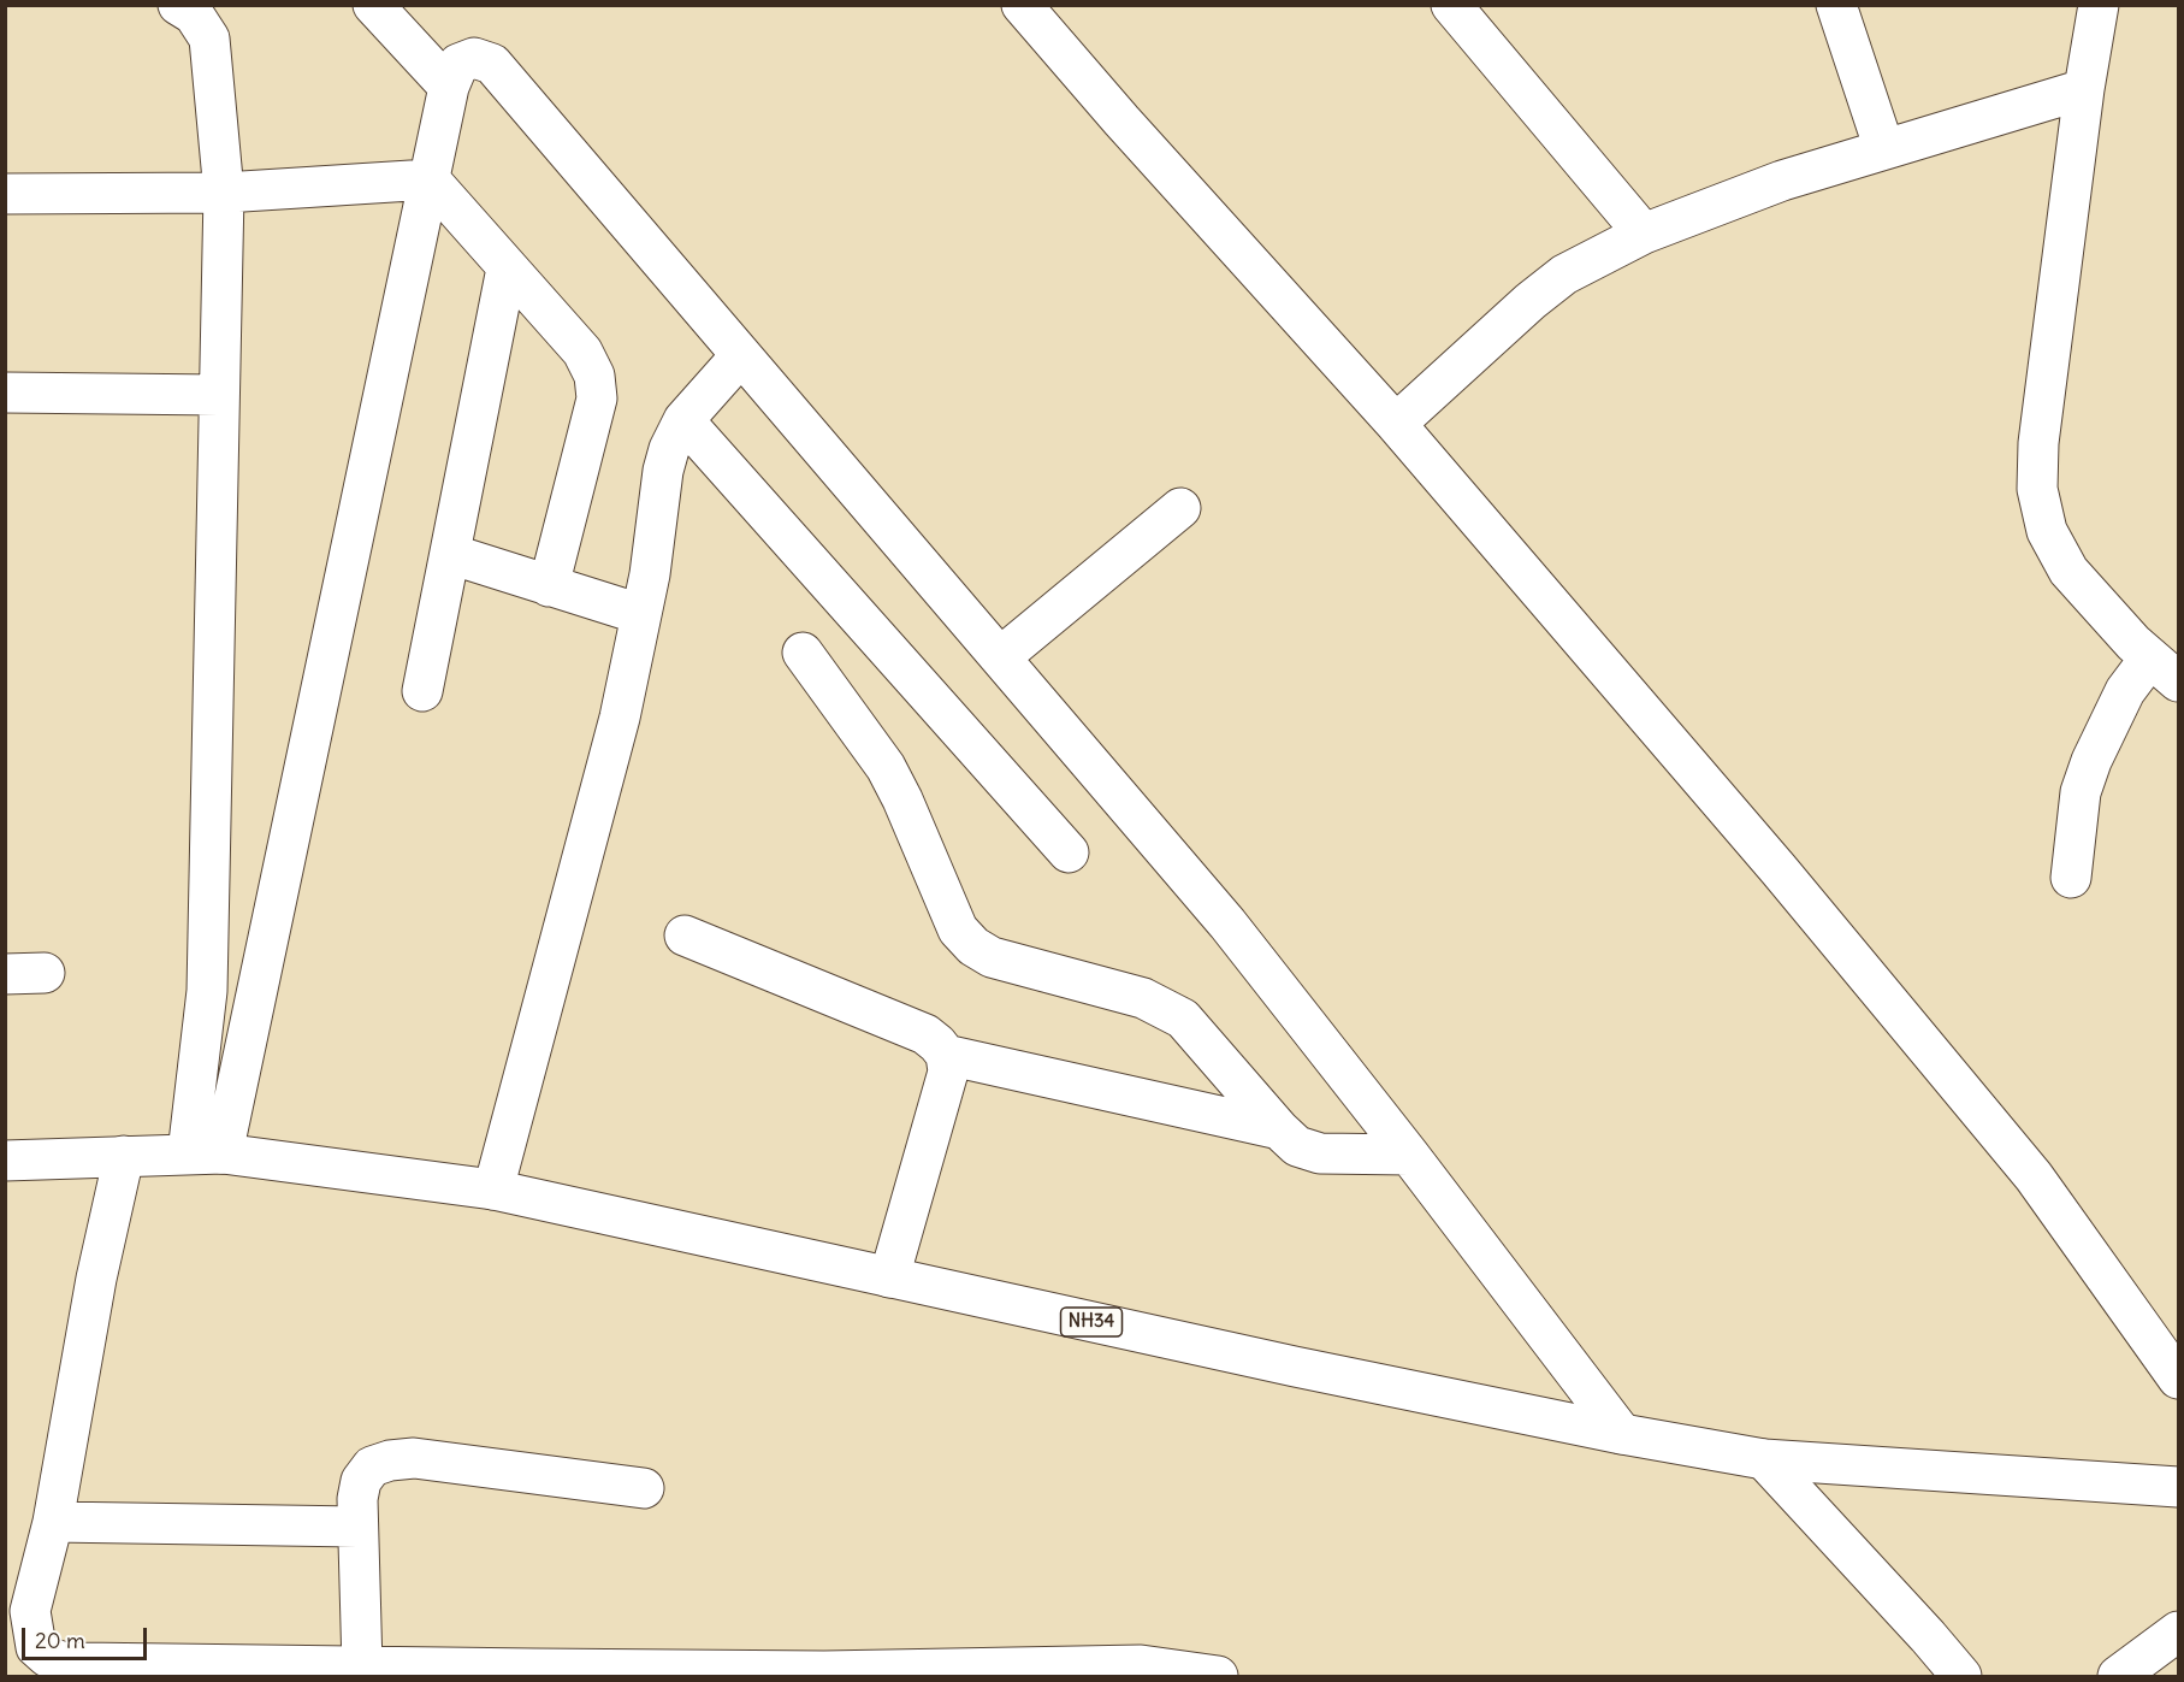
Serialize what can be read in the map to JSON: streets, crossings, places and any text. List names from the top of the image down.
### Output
{
  "streets": {
    "main road": ["NH34"]
  },
  "scale_bar": "20 m"
}
